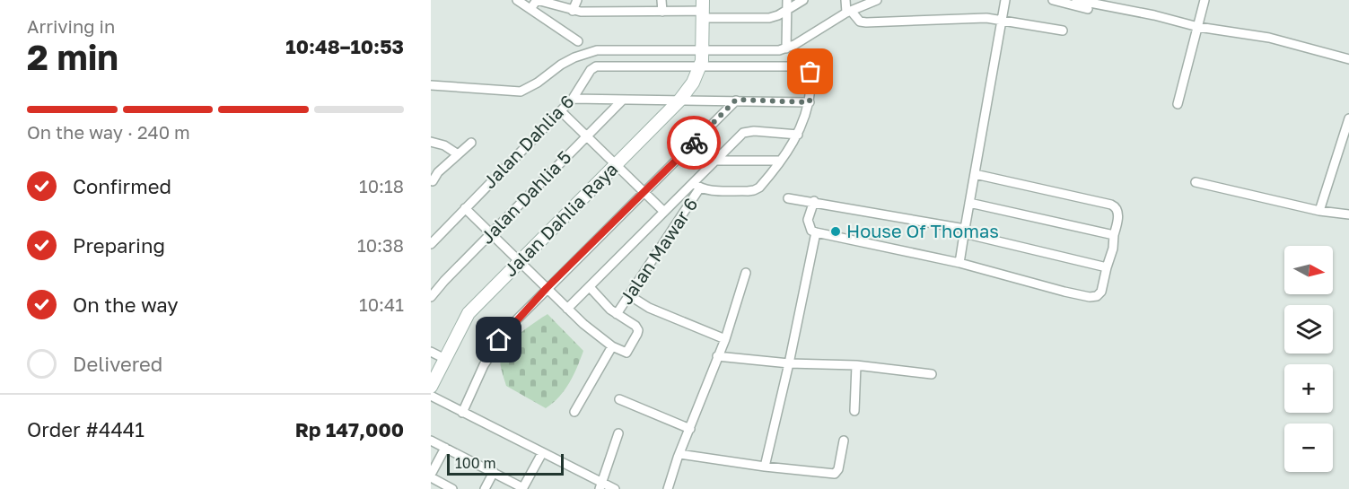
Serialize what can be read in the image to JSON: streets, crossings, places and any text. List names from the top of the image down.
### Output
{
  "streets": {
    "street": [
      "Jalan Dahlia 6",
      "Jalan Dahlia 5",
      "Jalan Dahlia Raya",
      "Jalan Mawar 6"
    ]
  },
  "crossings": [
    ["Jalan Dahlia 6", "Jalan Dahlia Raya"]
  ],
  "places": ["House Of Thomas"],
  "scale_bar": "100 m",
  "north": "right",
  "page": {
    "heading": ["2 min", "Arriving in", "10:48–10:53"],
    "panel": ["Order #4441", "Rp 147,000"],
    "bar": "On the way · 240 m",
    "list": [
      ["Confirmed", "10:18"],
      ["Preparing", "10:38"],
      ["On the way", "10:41"],
      "Delivered"
    ],
    "map_buttons": ["+", "−"],
    "scale": "100 m"
  }
}
